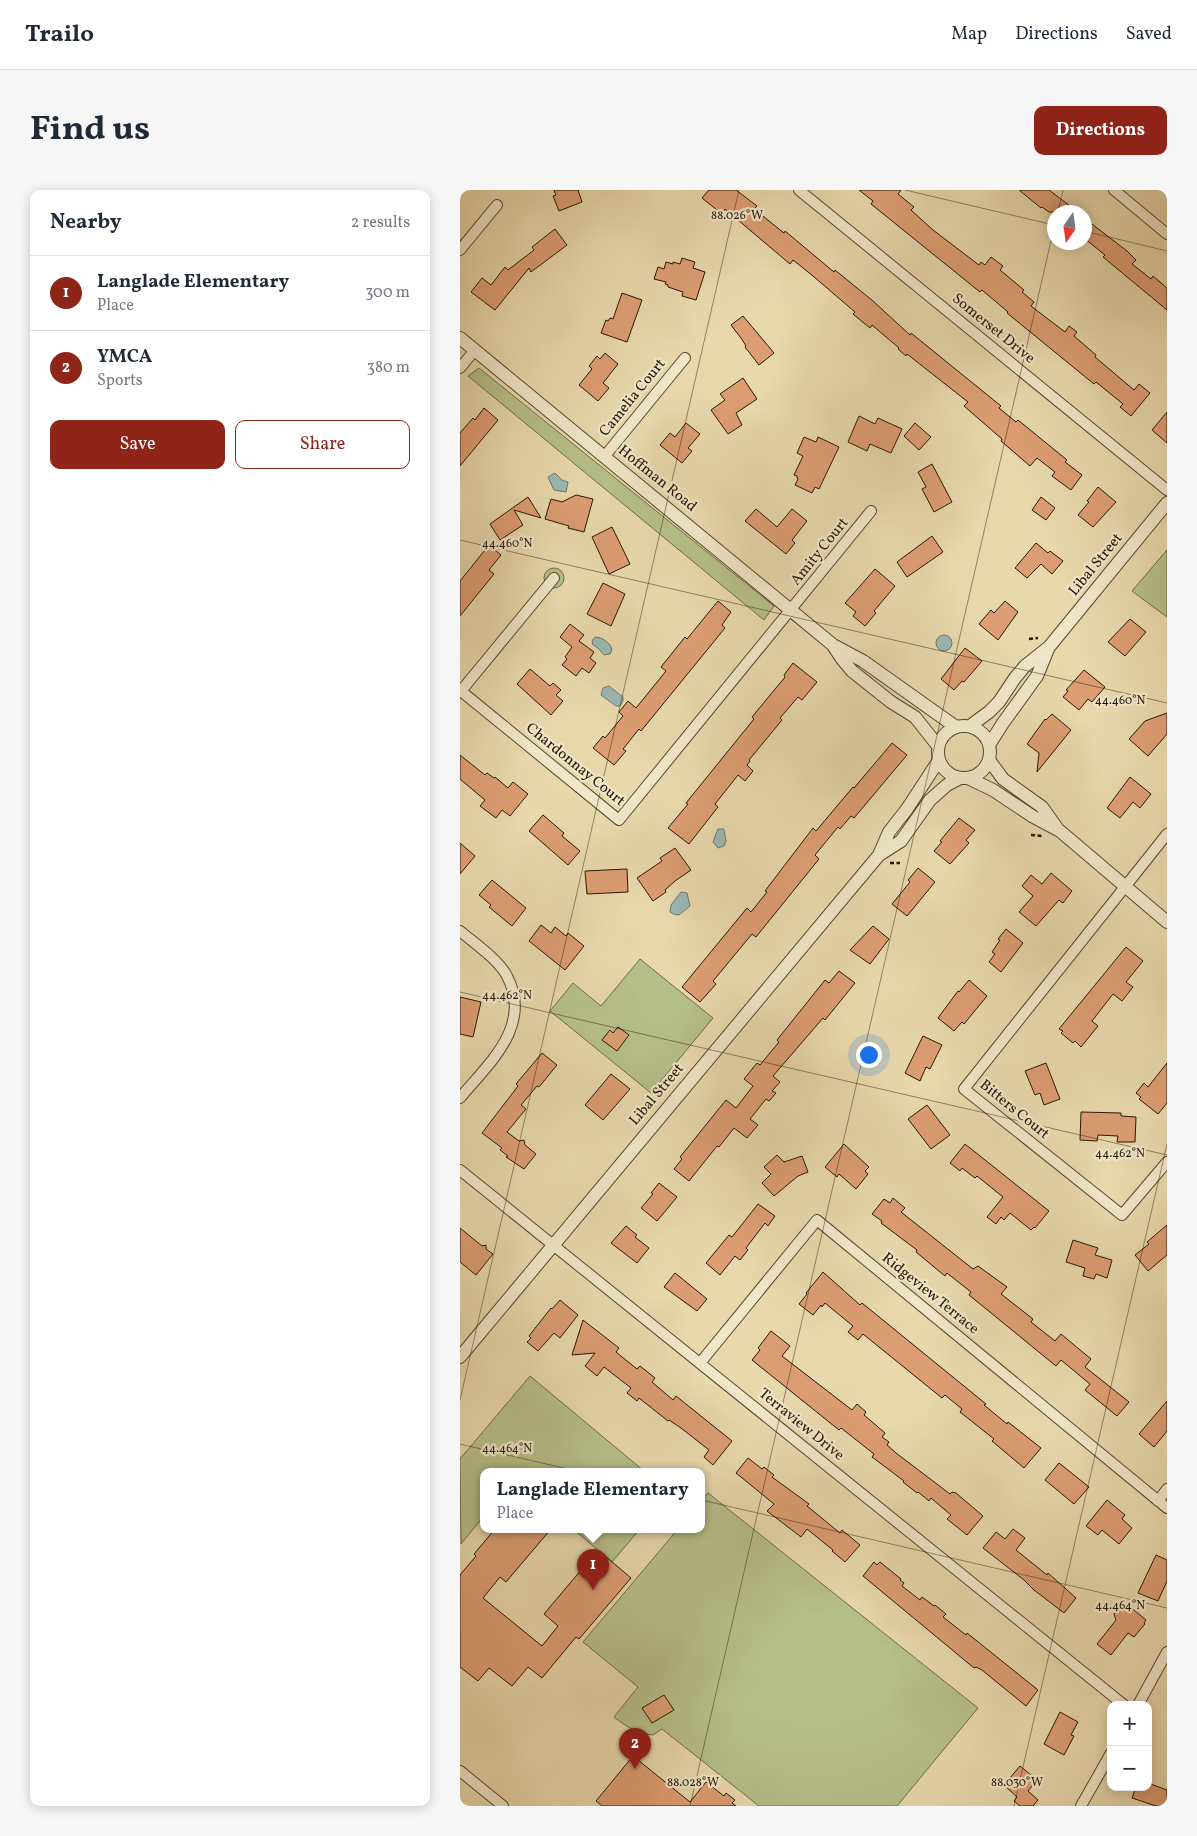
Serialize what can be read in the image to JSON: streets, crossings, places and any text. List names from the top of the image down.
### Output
{
  "streets": {
    "street": [
      "Somerset Drive",
      "Camelia Court",
      "Hoffman Road",
      "Amity Court",
      "Libal Street",
      "Chardonnay Court",
      "Bitters Court",
      "Ridgeview Terrace",
      "Terraview Drive"
    ]
  },
  "crossings": [
    ["Camelia Court", "Hoffman Road"],
    ["Hoffman Road", "Amity Court"],
    ["Hoffman Road", "Libal Street"],
    ["Hoffman Road", "Chardonnay Court"],
    ["Amity Court", "Chardonnay Court"],
    ["Libal Street", "Terraview Drive"],
    ["Ridgeview Terrace", "Terraview Drive"]
  ],
  "north": "bottom",
  "page": {
    "header": "Trailo",
    "nav": ["Map", "Directions", "Saved"],
    "title": "Find us",
    "buttons": [
      "Directions",
      ["Save", "Share"]
    ],
    "heading": ["Nearby", "2 results"],
    "list": [
      {
        "mark": "1",
        "name": "Langlade Elementary",
        "note": "Place",
        "value": "300 m"
      },
      {
        "mark": "2",
        "name": "YMCA",
        "note": "Sports",
        "value": "380 m"
      }
    ],
    "popup": ["Langlade Elementary", "Place"],
    "pins": ["1", "2"],
    "map_buttons": ["+", "−"]
  },
  "coordinates": [
    "88.026°W",
    "44.460°N",
    "44.462°N",
    "44.464°N",
    "88.028°W",
    "88.030°W"
  ]
}
